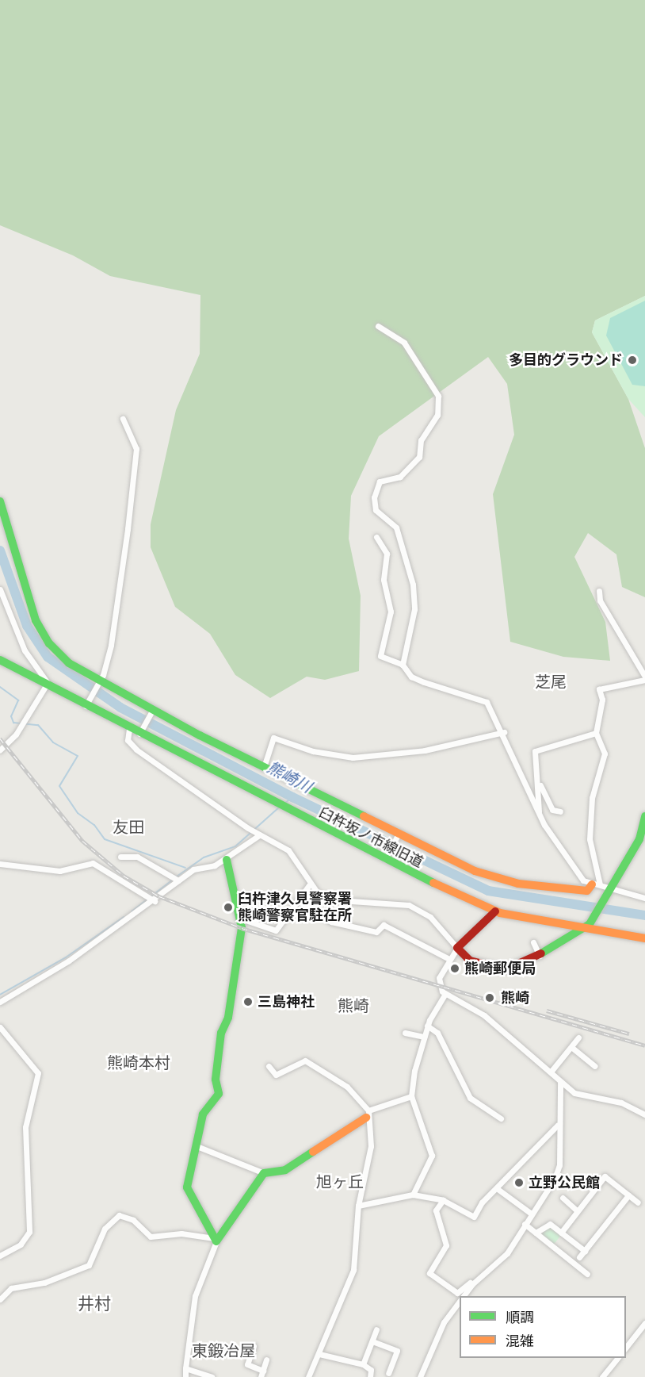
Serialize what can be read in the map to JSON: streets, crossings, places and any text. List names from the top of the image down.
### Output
{
  "streets": {
    "street": ["臼杵坂ノ市線旧道"]
  },
  "districts": [
    "芝尾",
    "友田",
    "熊崎",
    "熊崎本村",
    "旭ヶ丘",
    "井村",
    "東鍛冶屋"
  ],
  "water": ["熊崎川"],
  "places": [
    "多目的グラウンド",
    "臼杵津久見警察署 熊崎警察官駐在所",
    "熊崎郵便局",
    "熊崎",
    "三島神社",
    "立野公民館"
  ],
  "legend": ["順調", "混雑"]
}
